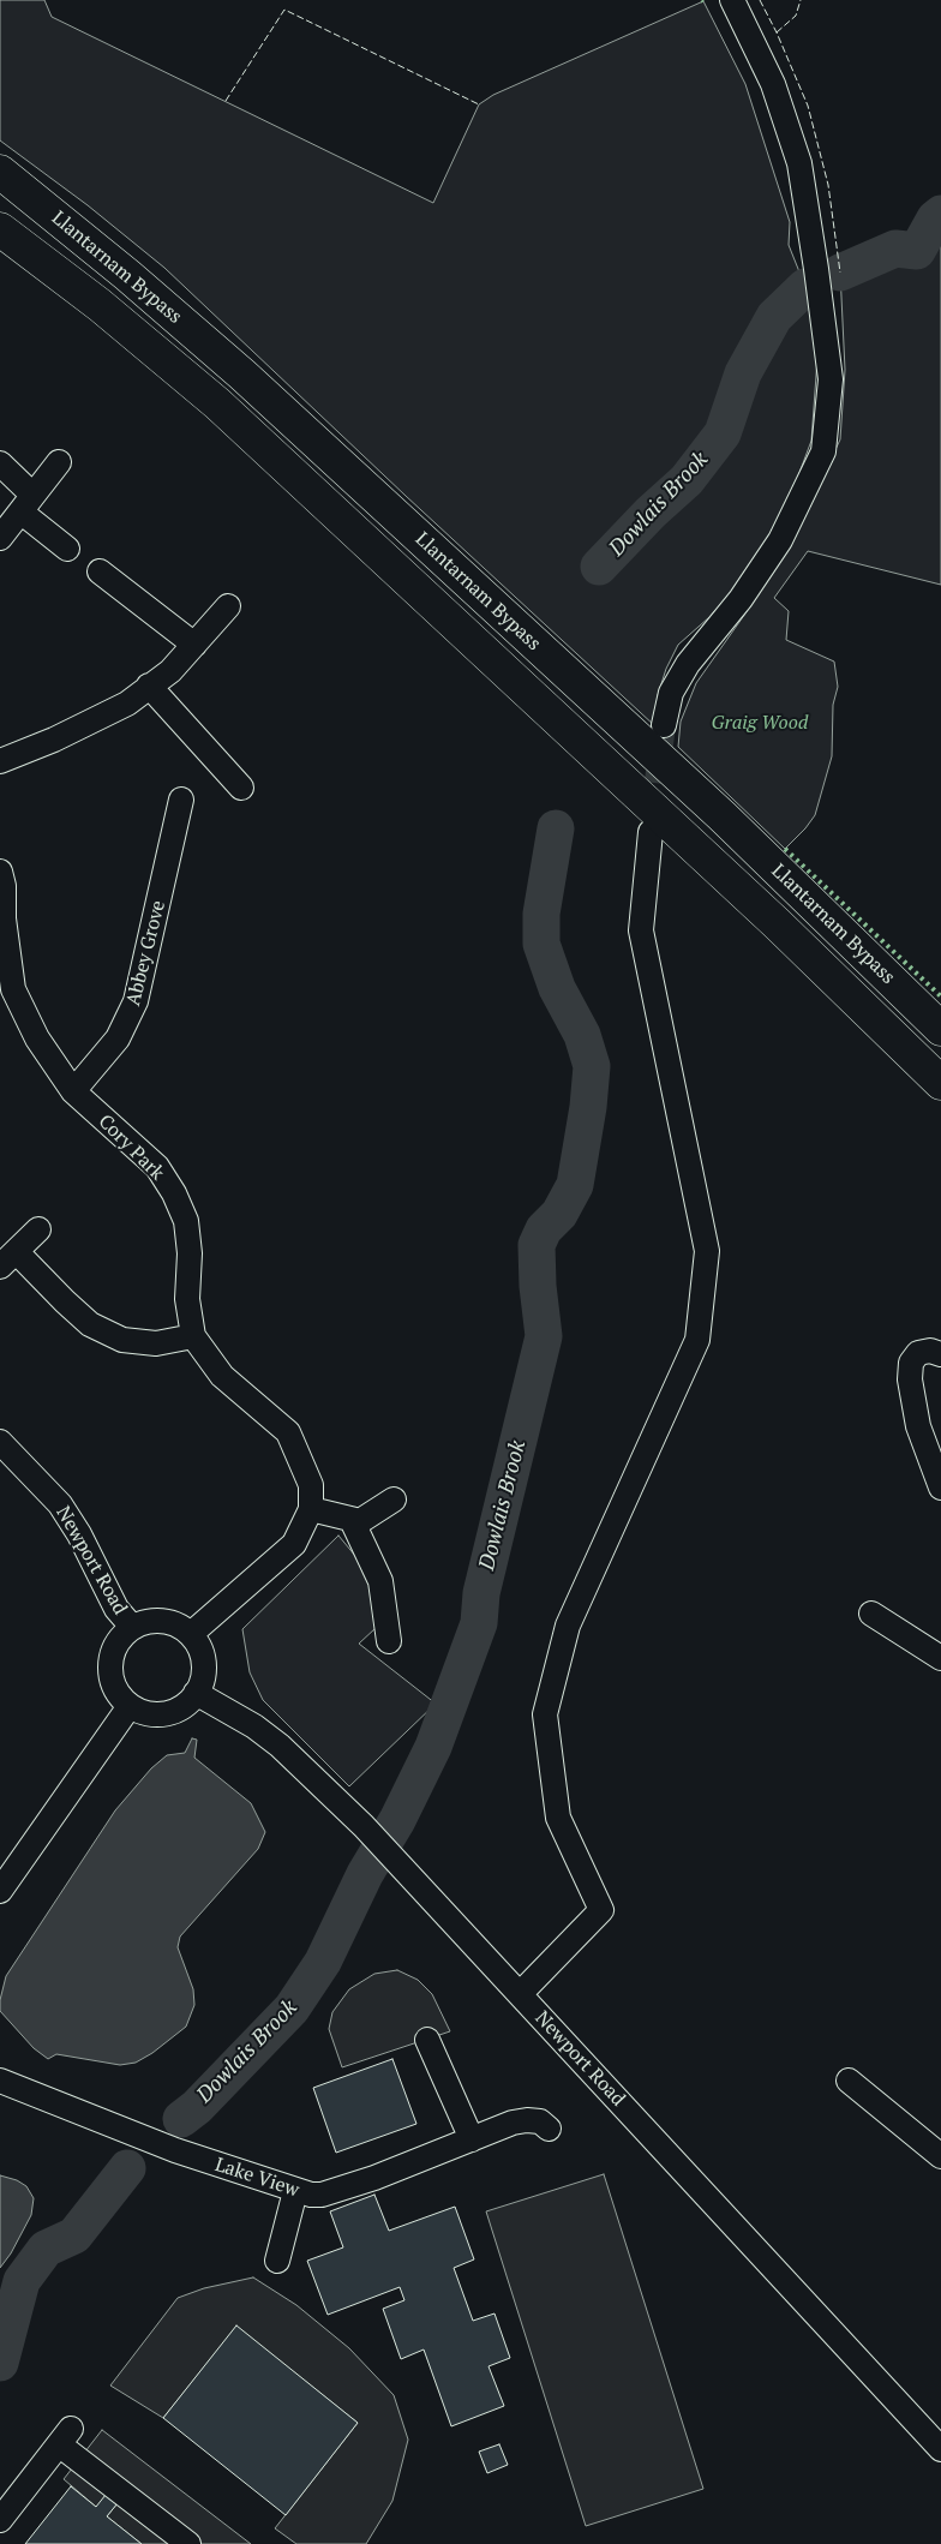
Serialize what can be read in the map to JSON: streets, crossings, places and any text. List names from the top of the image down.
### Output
{
  "streets": {
    "highway": ["Llantarnam Bypass"],
    "street": [
      "Abbey Grove",
      "Cory Park",
      "Newport Road",
      "Lake View"
    ]
  },
  "crossings": [
    ["Abbey Grove", "Cory Park"]
  ],
  "water": ["Dowlais Brook"],
  "parks": ["Graig Wood"]
}
